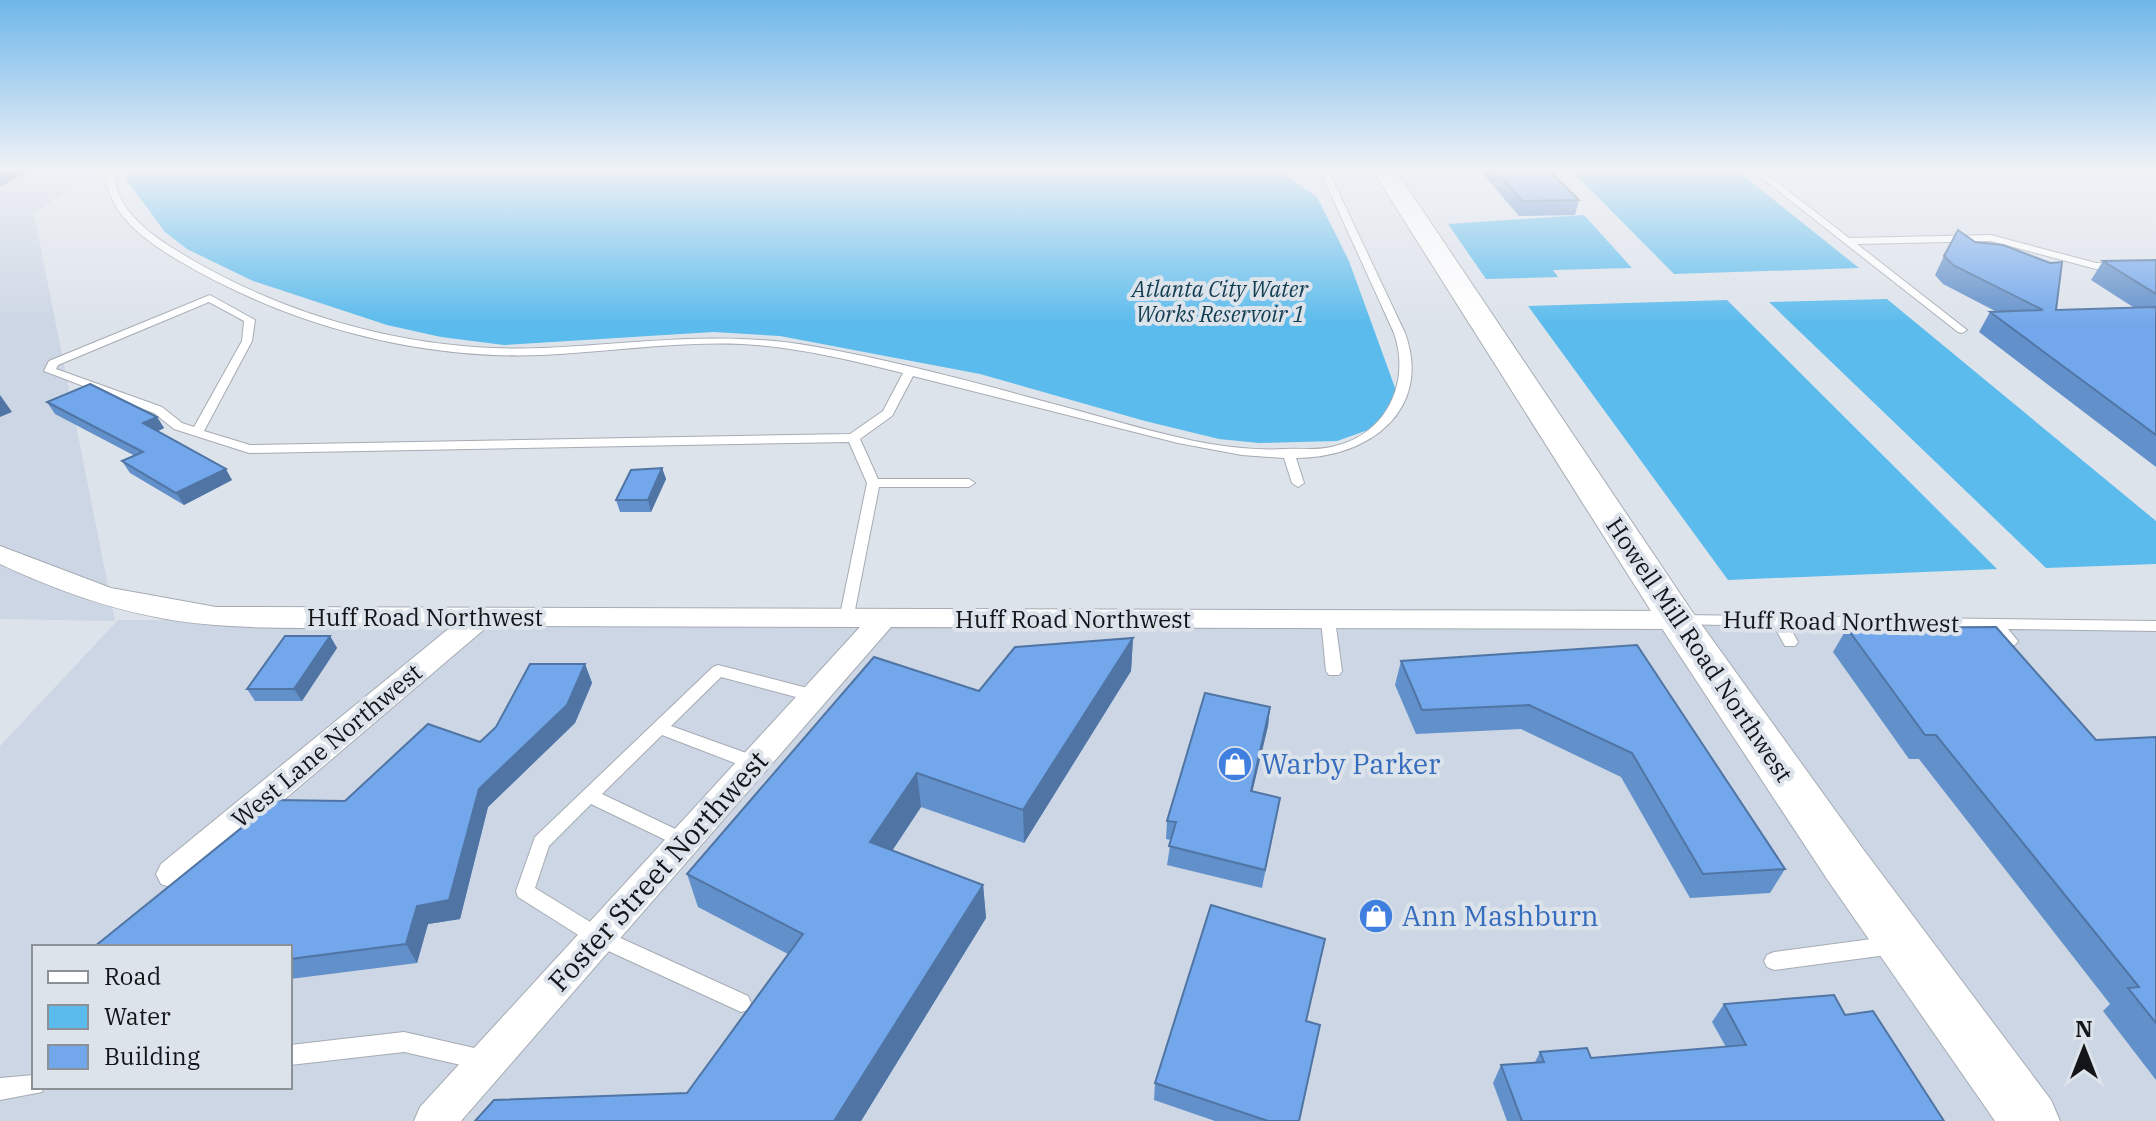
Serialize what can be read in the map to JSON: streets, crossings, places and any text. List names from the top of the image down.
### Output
{
  "streets": {
    "main road": ["Howell Mill Road Northwest"],
    "street": ["Huff Road Northwest", "West Lane Northwest", "Foster Street Northwest"]
  },
  "crossings": [
    ["Huff Road Northwest", "Howell Mill Road Northwest"],
    ["Huff Road Northwest", "West Lane Northwest"],
    ["Huff Road Northwest", "Foster Street Northwest"]
  ],
  "water": ["Atlanta City Water Works Reservoir 1"],
  "places": {
    "shop": ["Warby Parker", "Ann Mashburn"]
  },
  "legend": ["Road", "Water", "Building"],
  "north": "top"
}
